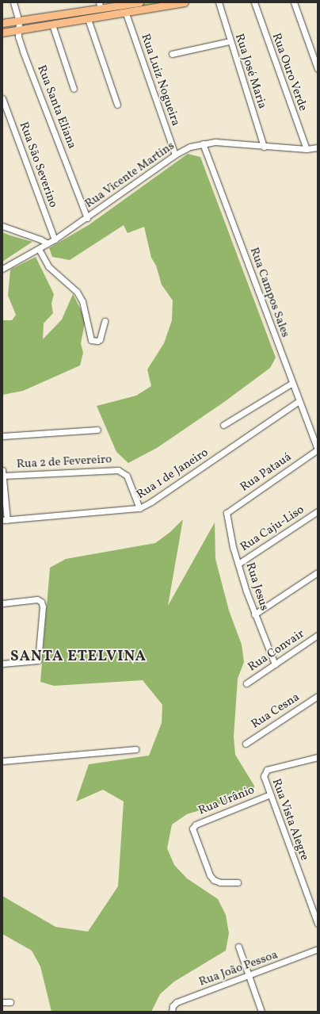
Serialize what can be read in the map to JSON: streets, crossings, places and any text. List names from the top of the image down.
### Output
{
  "streets": {
    "street": [
      "Rua José Maria",
      "Rua Ouro Verde",
      "Rua Luiz Nogueira",
      "Rua Santa Eliana",
      "Rua São Severino",
      "Rua Vicente Martins",
      "Rua Campos Sales",
      "Rua 2 de Fevereiro",
      "Rua Patauá",
      "Rua 1 de Janeiro",
      "Rua Caju-Liso",
      "Rua Jesus",
      "Rua Convair",
      "Rua Cesna",
      "Rua Urânio",
      "Rua Vista Alegre",
      "Rua João Pessoa"
    ]
  },
  "crossings": [
    ["Rua José Maria", "Rua Vicente Martins"],
    ["Rua Ouro Verde", "Rua Vicente Martins"],
    ["Rua Luiz Nogueira", "Rua Vicente Martins"],
    ["Rua Santa Eliana", "Rua Vicente Martins"],
    ["Rua São Severino", "Rua Vicente Martins"],
    ["Rua Vicente Martins", "Rua Campos Sales"],
    ["Rua Campos Sales", "Rua Patauá"],
    ["Rua Campos Sales", "Rua 1 de Janeiro"],
    ["Rua 2 de Fevereiro", "Rua 1 de Janeiro"],
    ["Rua Patauá", "Rua Jesus"],
    ["Rua Caju-Liso", "Rua Jesus"],
    ["Rua Jesus", "Rua Convair"],
    ["Rua Urânio", "Rua Vista Alegre"]
  ],
  "districts": ["SANTA ETELVINA"]
}
